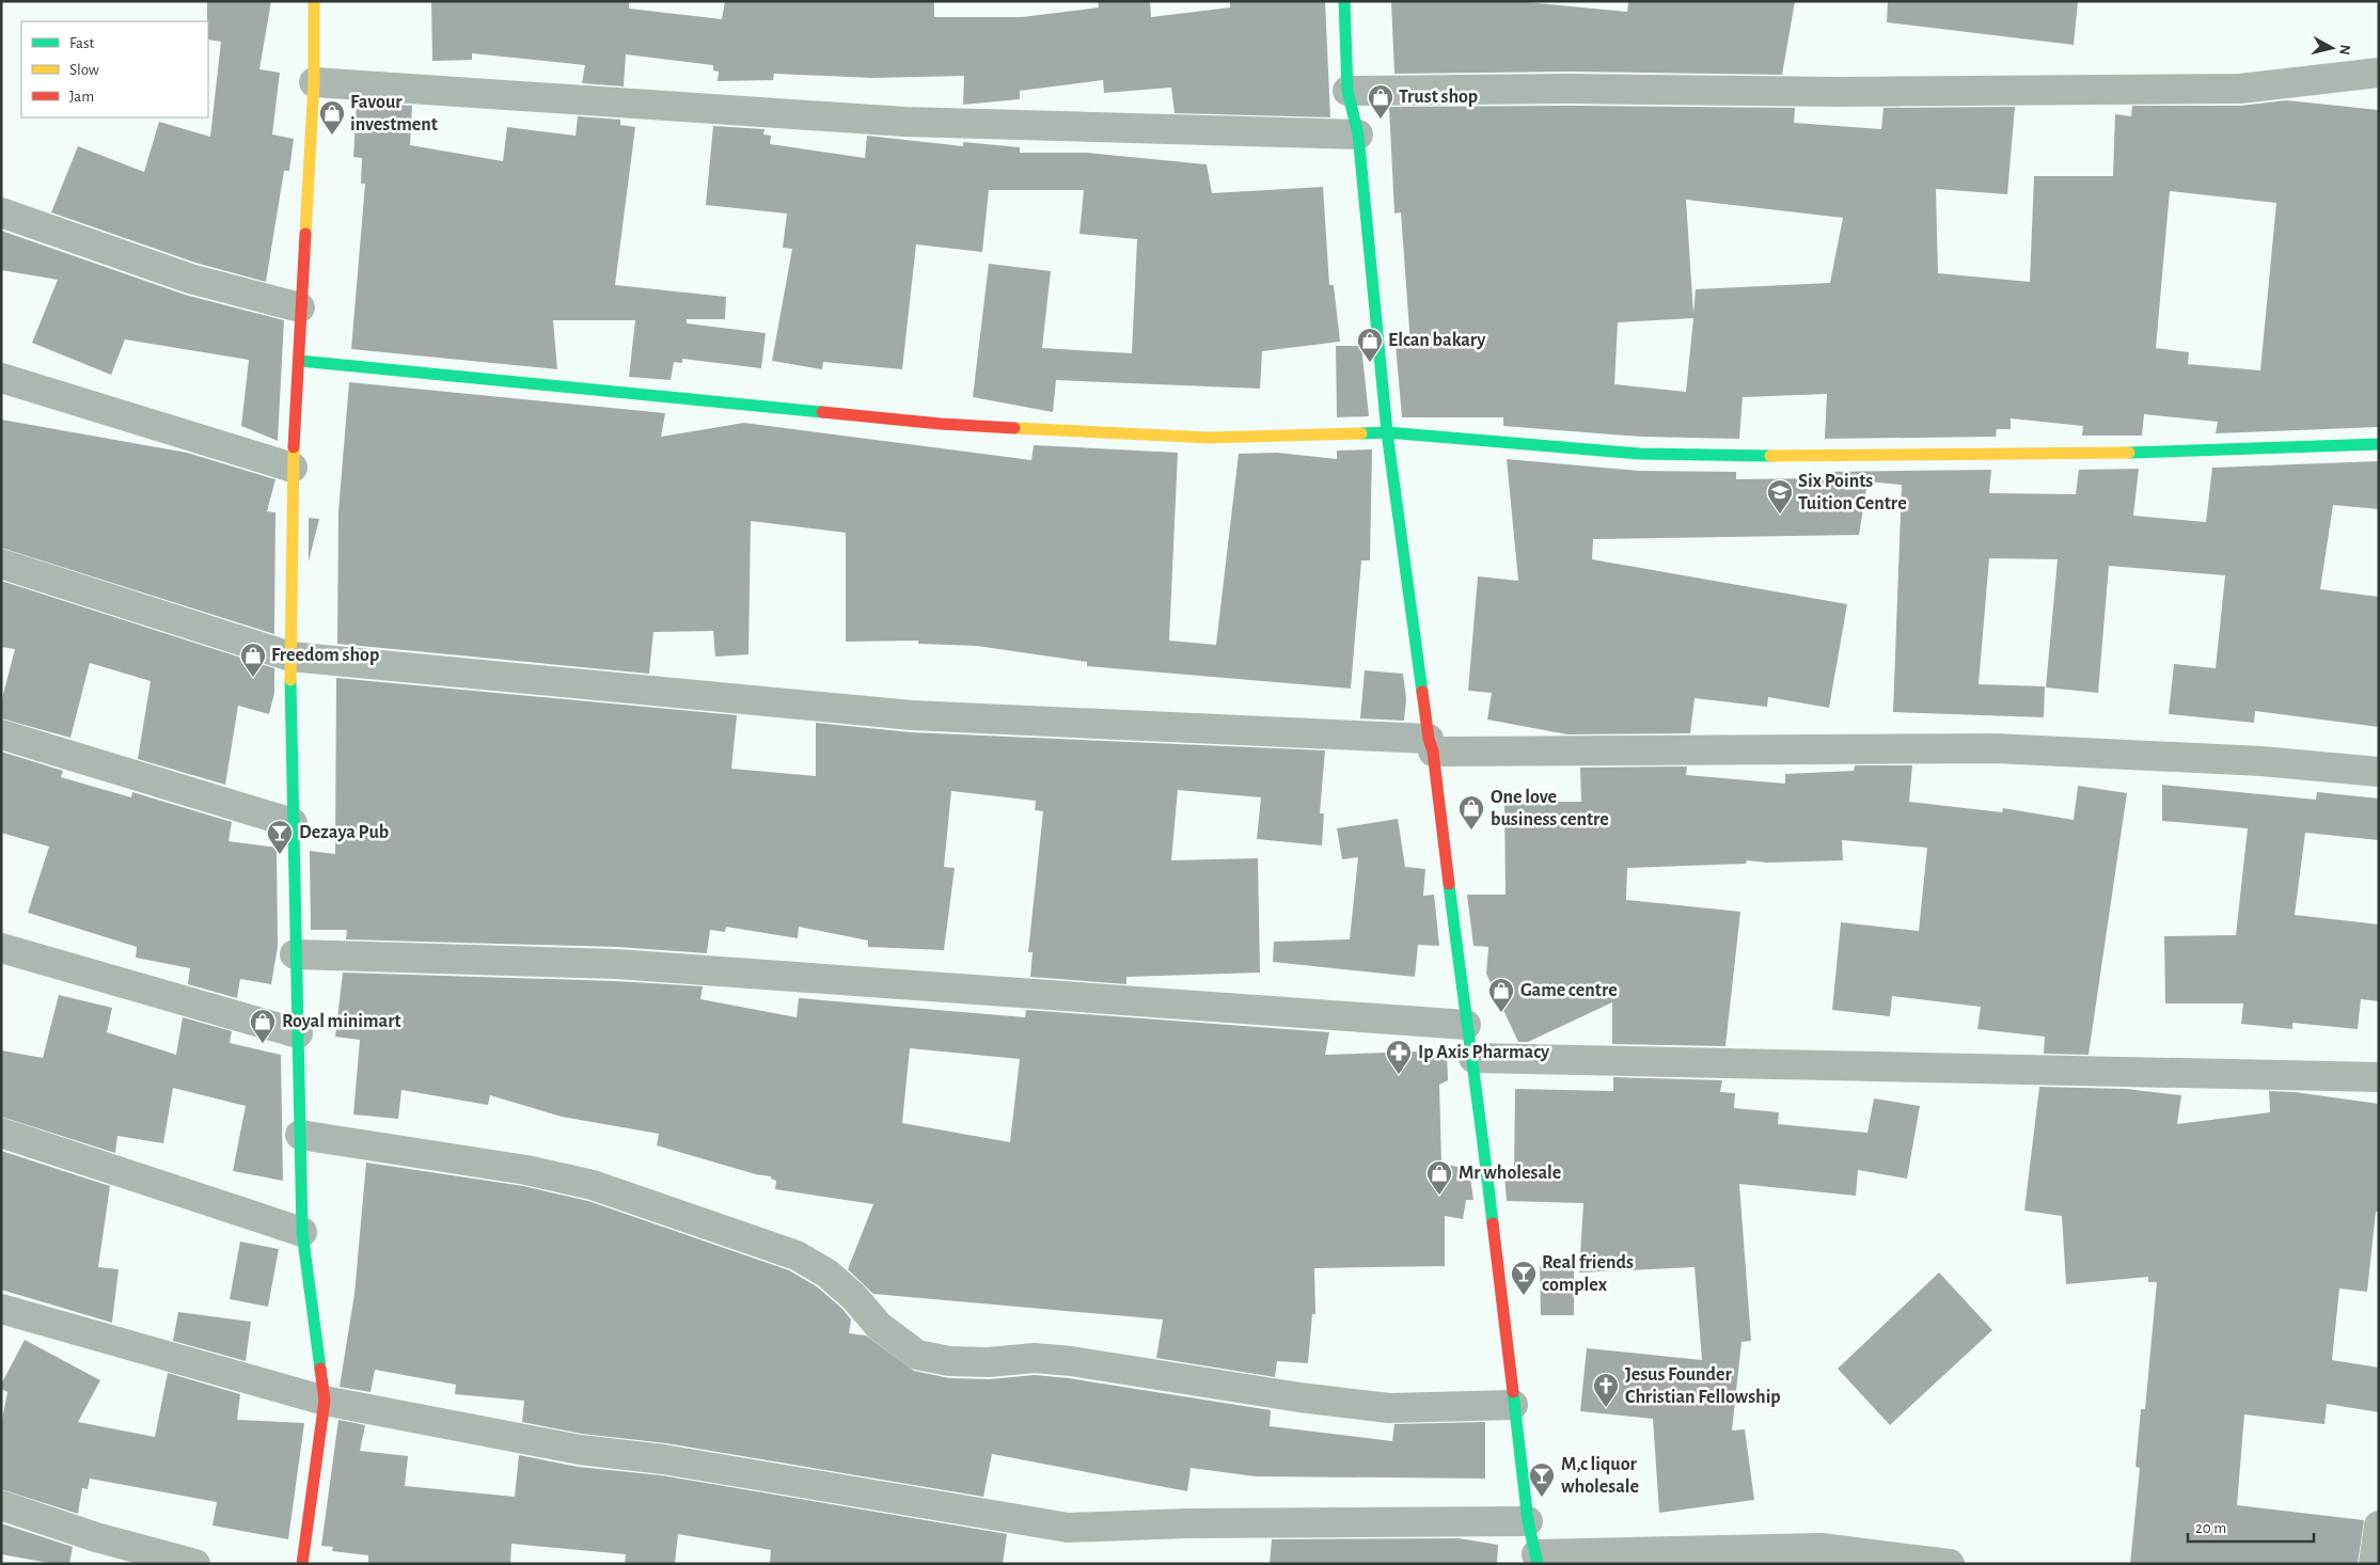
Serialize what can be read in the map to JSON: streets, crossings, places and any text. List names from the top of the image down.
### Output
{
  "places": {
    "shop": [
      "Trust shop",
      "Favour investment",
      "Elcan bakary",
      "Freedom shop",
      "One love business centre",
      "Game centre",
      "Royal minimart",
      "Mr wholesale"
    ],
    "school or university": ["Six Points Tuition Centre"],
    "bar": ["Dezaya Pub", "Real friends complex", "M,c liquor wholesale"],
    "pharmacy": ["Ip Axis Pharmacy"],
    "church": ["Jesus Founder Christian Fellowship"]
  },
  "legend": ["Fast", "Slow", "Jam"],
  "scale_bar": "20 m",
  "north": "right"
}
